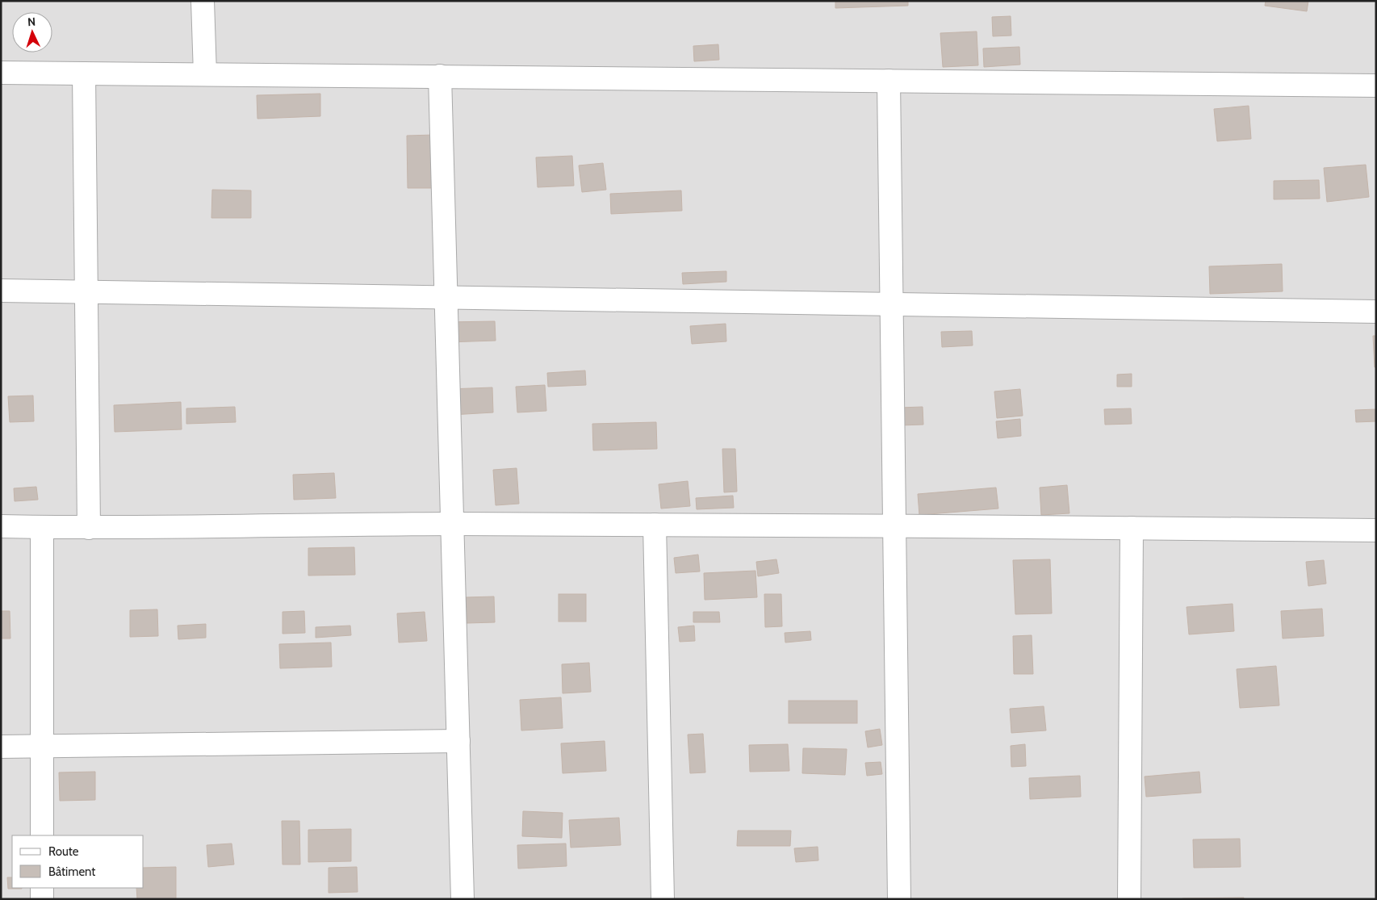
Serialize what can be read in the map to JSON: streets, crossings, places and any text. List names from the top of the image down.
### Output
{
  "legend": ["Route", "Bâtiment"],
  "north": "top"
}
